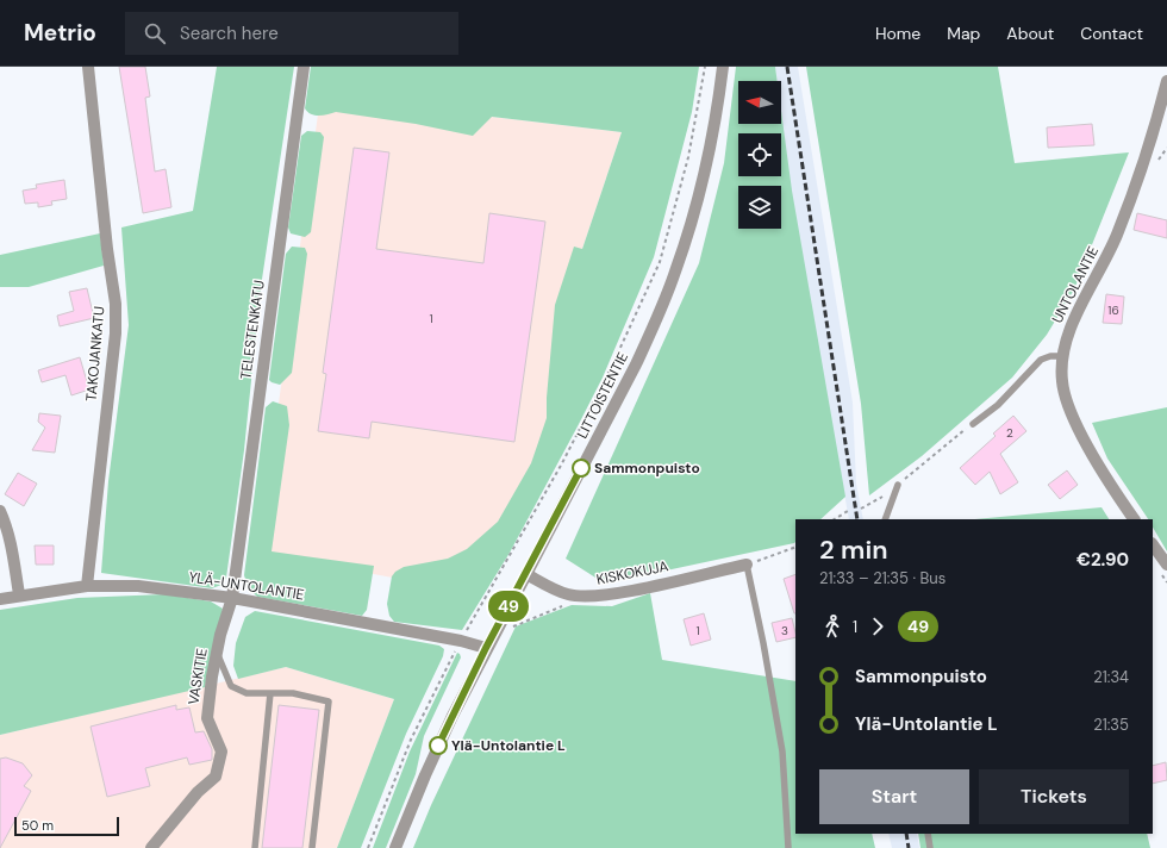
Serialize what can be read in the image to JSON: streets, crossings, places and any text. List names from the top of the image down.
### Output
{
  "streets": {
    "street": [
      "UNTOLANTIE",
      "TELESTENKATU",
      "TAKOJANKATU",
      "LITTOISTENTIE",
      "KISKOKUJA",
      "YLÄ-UNTOLANTIE",
      "VASKITIE"
    ]
  },
  "crossings": [
    ["TELESTENKATU", "YLÄ-UNTOLANTIE"],
    ["TELESTENKATU", "VASKITIE"],
    ["TAKOJANKATU", "YLÄ-UNTOLANTIE"],
    ["LITTOISTENTIE", "KISKOKUJA"],
    ["LITTOISTENTIE", "YLÄ-UNTOLANTIE"],
    ["YLÄ-UNTOLANTIE", "VASKITIE"]
  ],
  "places": ["Sammonpuisto", "Ylä-Untolantie L"],
  "lines": ["bus line 49"],
  "house_numbers": [
    "16",
    "1",
    "2",
    "1",
    "3"
  ],
  "scale_bar": "50 m",
  "north": "left",
  "page": {
    "header": "Metrio",
    "search": "Search here",
    "nav": [
      "Home",
      "Map",
      "About",
      "Contact"
    ],
    "on_map": "49",
    "heading": ["2 min", "21:33 – 21:35 · Bus", "€2.90"],
    "legs": ["1", "49"],
    "list": [
      {
        "name": "Sammonpuisto",
        "value": "21:34"
      },
      {
        "name": "Ylä-Untolantie L",
        "value": "21:35"
      }
    ],
    "buttons": ["Start", "Tickets"],
    "scale": "50 m"
  }
}
